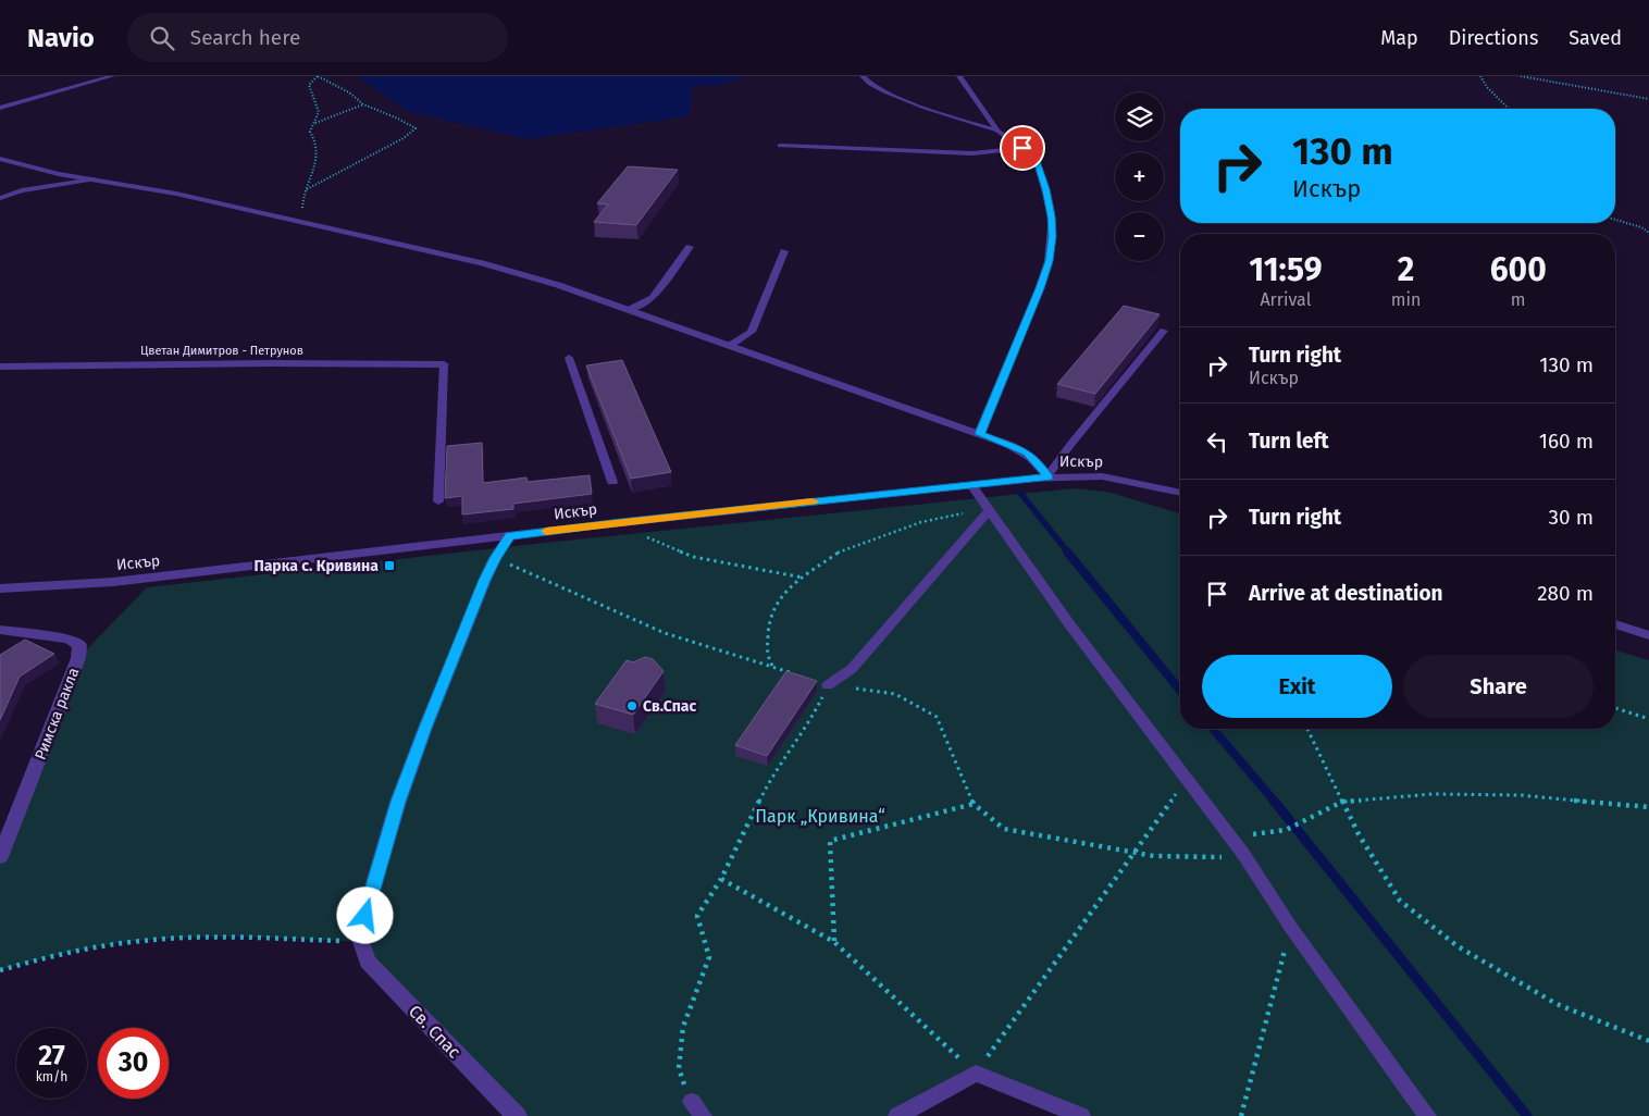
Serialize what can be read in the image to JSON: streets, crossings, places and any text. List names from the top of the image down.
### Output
{
  "streets": {
    "street": [
      "Цветан Димитров - Петрунов",
      "Искър",
      "Римска ракла",
      "Св. Спас"
    ]
  },
  "parks": ["Парк „Кривина“"],
  "places": {
    "transit": ["Парка с. Кривина"],
    "other": ["Св.Спас"]
  },
  "page": {
    "header": "Navio",
    "search": "Search here",
    "nav": ["Map", "Directions", "Saved"],
    "map_buttons": ["+", "−"],
    "turn": ["130 m", "Искър"],
    "eta": [
      "11:59",
      "Arrival",
      "2",
      "min",
      "600",
      "m"
    ],
    "list": [
      {
        "name": "Turn right",
        "note": "Искър",
        "value": "130 m"
      },
      {
        "name": "Turn left",
        "value": "160 m"
      },
      {
        "name": "Turn right",
        "value": "30 m"
      },
      {
        "name": "Arrive at destination",
        "value": "280 m"
      }
    ],
    "buttons": ["Exit", "Share"],
    "speed": "27 km/h",
    "limit": "30"
  }
}
